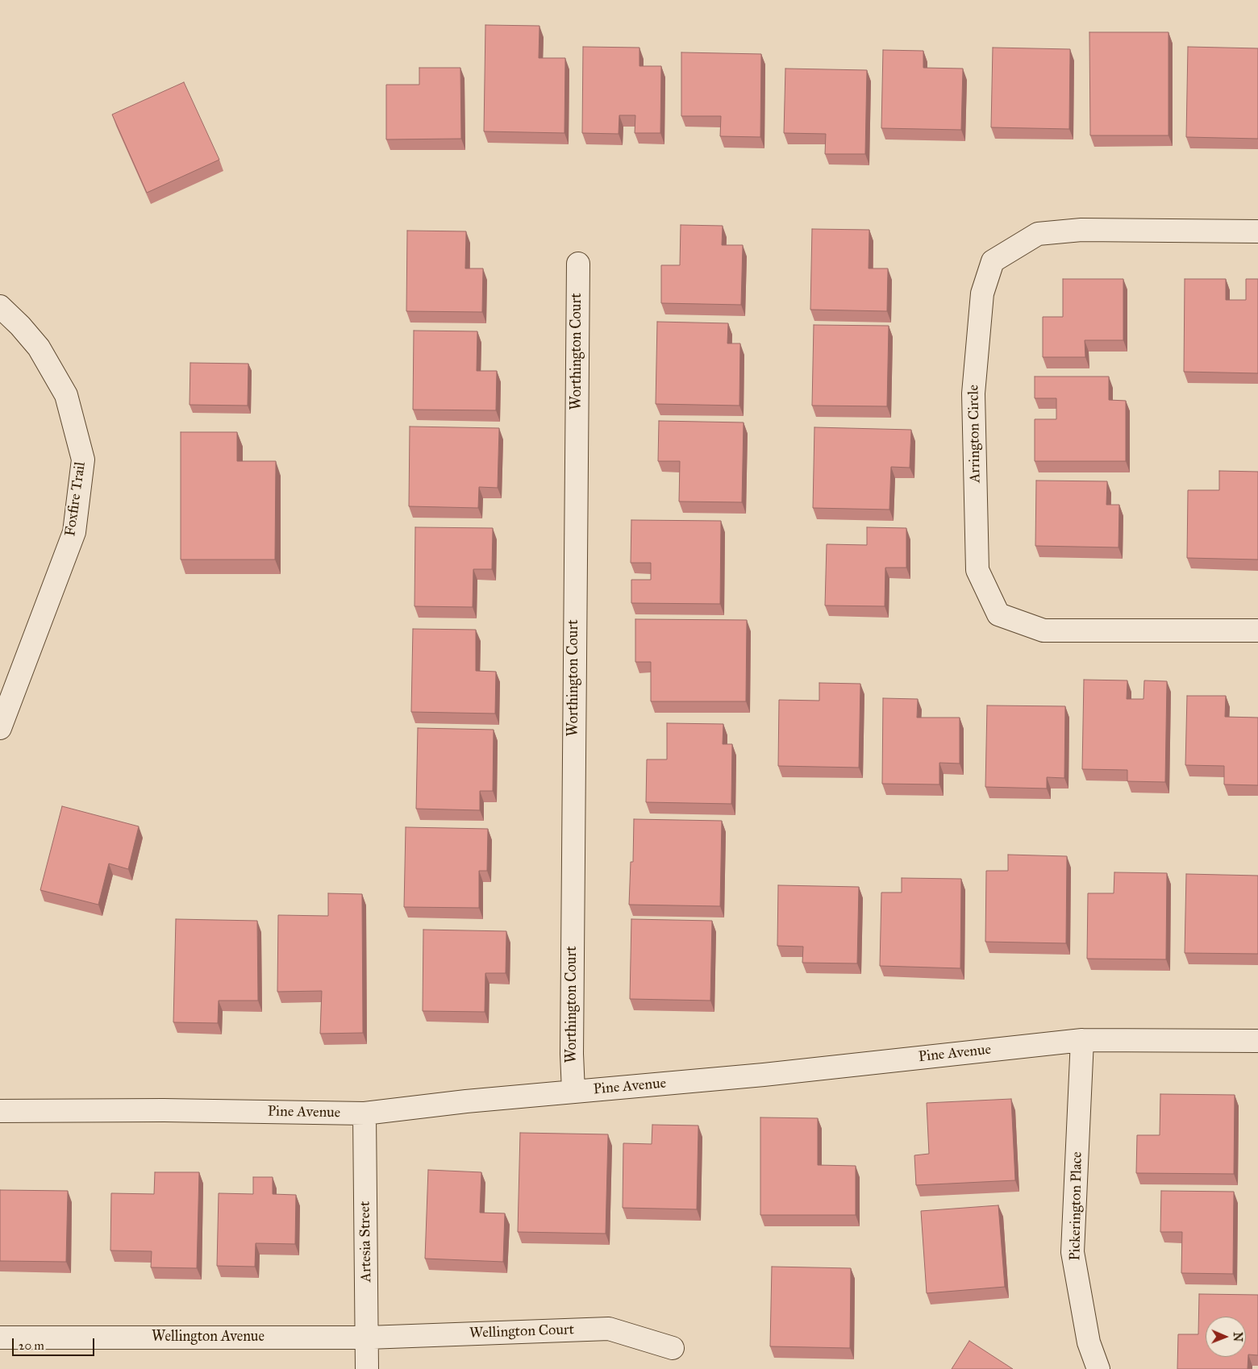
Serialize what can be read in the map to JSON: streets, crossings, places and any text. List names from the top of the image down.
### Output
{
  "streets": {
    "street": [
      "Worthington Court",
      "Arrington Circle",
      "Foxfire Trail",
      "Pine Avenue",
      "Pickerington Place",
      "Artesia Street",
      "Wellington Court",
      "Wellington Avenue"
    ]
  },
  "crossings": [
    ["Worthington Court", "Pine Avenue"],
    ["Pine Avenue", "Pickerington Place"],
    ["Pine Avenue", "Artesia Street"],
    ["Artesia Street", "Wellington Court"],
    ["Artesia Street", "Wellington Avenue"],
    ["Wellington Court", "Wellington Avenue"]
  ],
  "scale_bar": "20 m",
  "north": "right"
}
